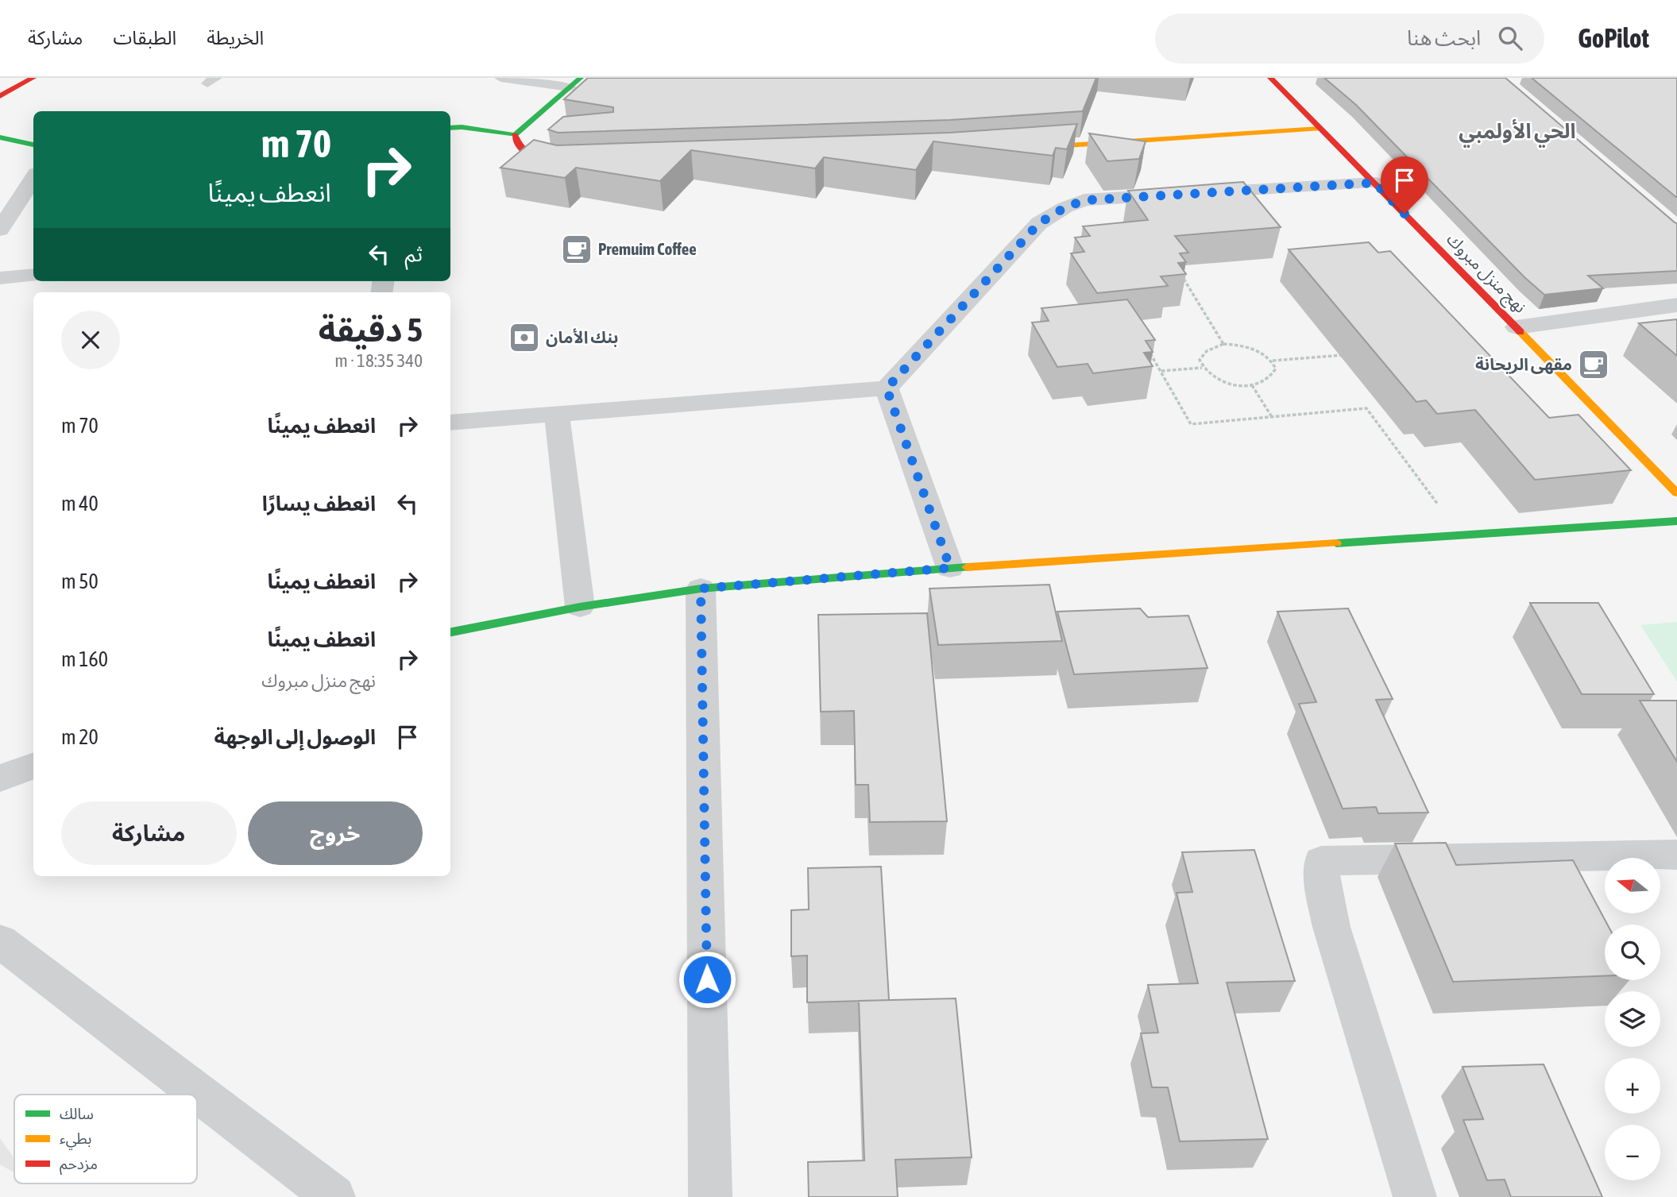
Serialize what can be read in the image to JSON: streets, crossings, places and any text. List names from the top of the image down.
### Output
{
  "streets": {
    "street": ["نهج منزل مبروك"]
  },
  "districts": ["الحي الأولمبي"],
  "places": {
    "cafe": ["Premuim Coffee", "مقهى الريحانة"],
    "bank": ["بنك الأمان"]
  },
  "legend": ["سالك", "بطيء", "مزدحم"],
  "north": "left",
  "page": {
    "header": "GoPilot",
    "search": "ابحث هنا",
    "nav": ["الخريطة", "الطبقات", "مشاركة"],
    "turn": ["70 m", "انعطف يمينًا"],
    "then": "ثم",
    "heading": ["5 دقيقة", "340 m · 18:35"],
    "list": [
      {
        "name": "انعطف يمينًا",
        "value": "70 m"
      },
      {
        "name": "انعطف يسارًا",
        "value": "40 m"
      },
      {
        "name": "انعطف يمينًا",
        "value": "50 m"
      },
      {
        "name": "انعطف يمينًا",
        "note": "نهج منزل مبروك",
        "value": "160 m"
      },
      {
        "name": "الوصول إلى الوجهة",
        "value": "20 m"
      }
    ],
    "buttons": ["خروج", "مشاركة"],
    "map_buttons": ["+", "−"]
  }
}
